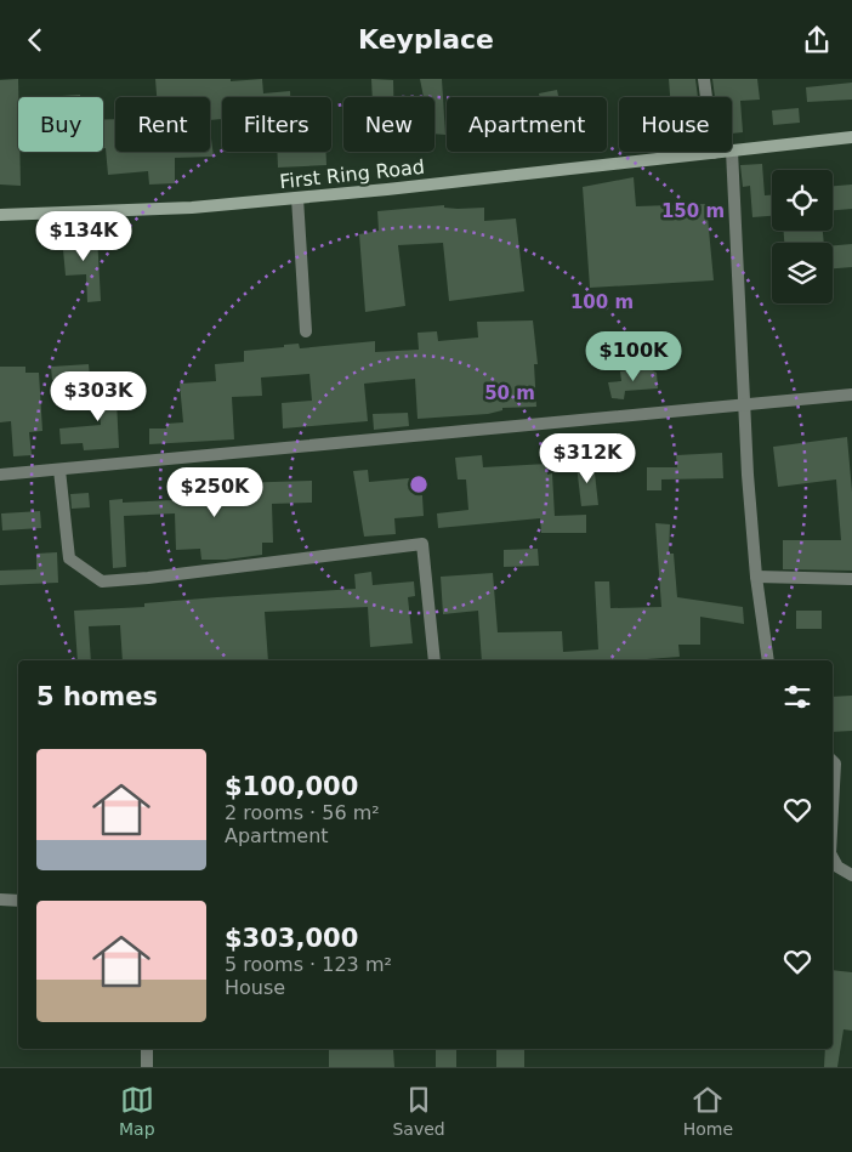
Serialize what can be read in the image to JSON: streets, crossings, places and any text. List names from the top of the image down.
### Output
{
  "streets": {
    "street": ["First Ring Road"]
  },
  "page": {
    "header": "Keyplace",
    "chip": [
      "Buy",
      "Rent",
      "Filters",
      "New",
      "Apartment",
      "House"
    ],
    "price": [
      "$134K",
      "$100K",
      "$303K",
      "$312K",
      "$250K"
    ],
    "heading": "5 homes",
    "list": [
      {
        "name": "$100,000",
        "note": "2 rooms · 56 m² · Apartment"
      },
      {
        "name": "$303,000",
        "note": "5 rooms · 123 m² · House"
      }
    ],
    "tabs": ["Map", "Saved", "Home"]
  },
  "rings": ["150 m", "100 m", "50 m"]
}
